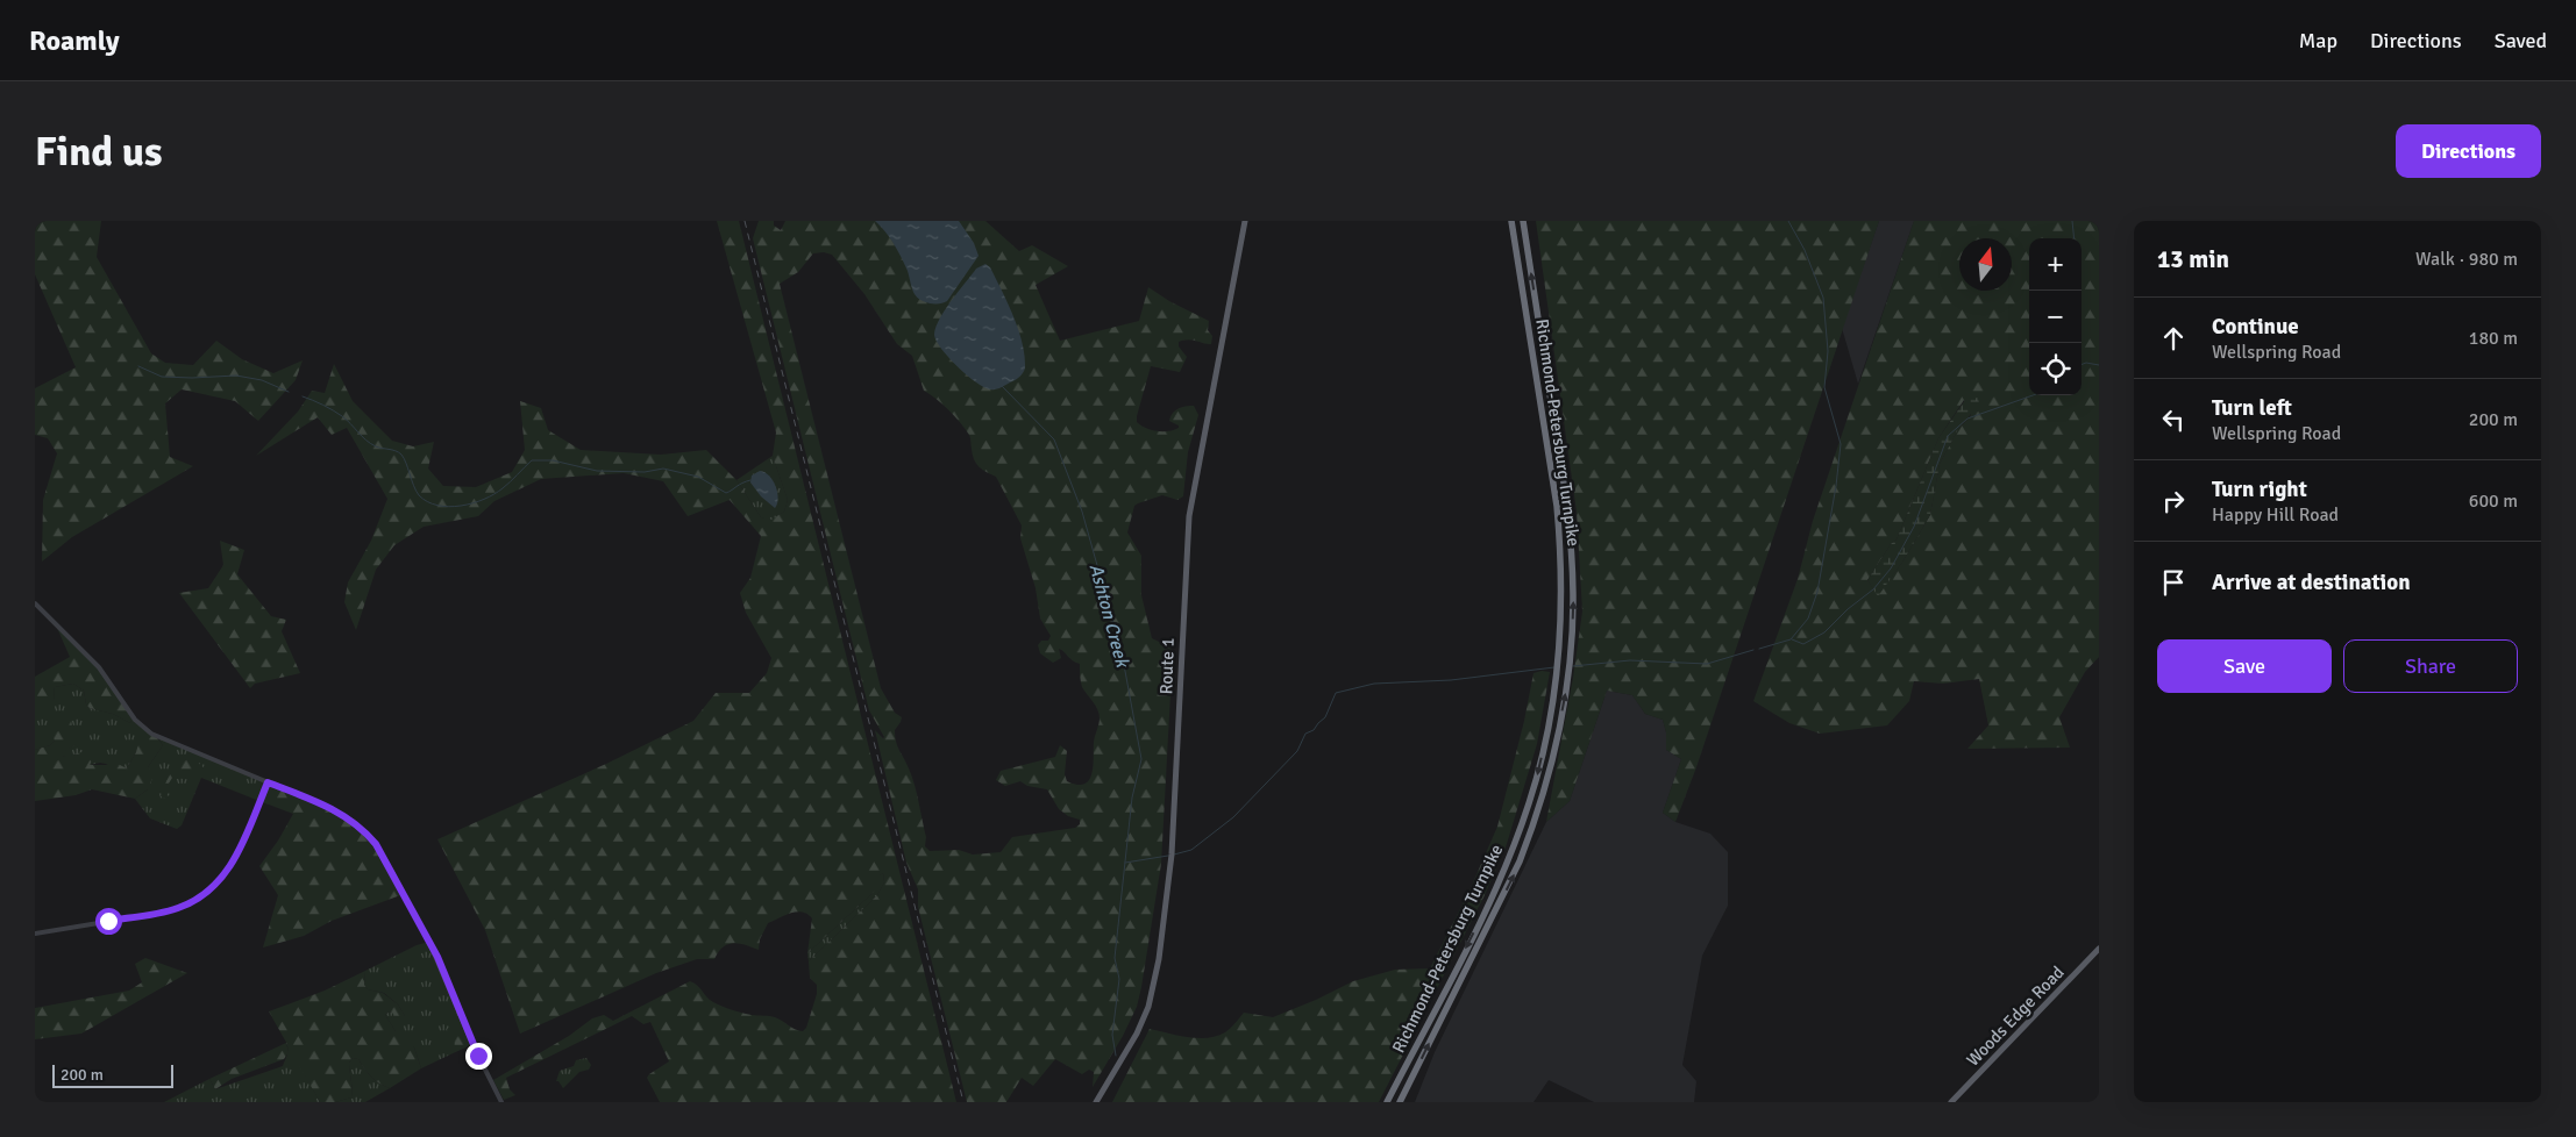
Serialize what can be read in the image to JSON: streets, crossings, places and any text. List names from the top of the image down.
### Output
{
  "streets": {
    "highway": ["Richmond-Petersburg Turnpike"],
    "main road": ["Route 1", "Woods Edge Road"]
  },
  "water": ["Ashton Creek"],
  "scale_bar": "200 m",
  "north": "top",
  "page": {
    "header": "Roamly",
    "nav": ["Map", "Directions", "Saved"],
    "buttons": [
      "Directions",
      ["Save", "Share"]
    ],
    "title": "Find us",
    "heading": ["13 min", "Walk · 980 m"],
    "map_buttons": ["+", "−"],
    "list": [
      ["Continue", "Wellspring Road", "180 m"],
      ["Turn left", "Wellspring Road", "200 m"],
      ["Turn right", "Happy Hill Road", "600 m"],
      "Arrive at destination"
    ],
    "scale": "200 m"
  }
}
